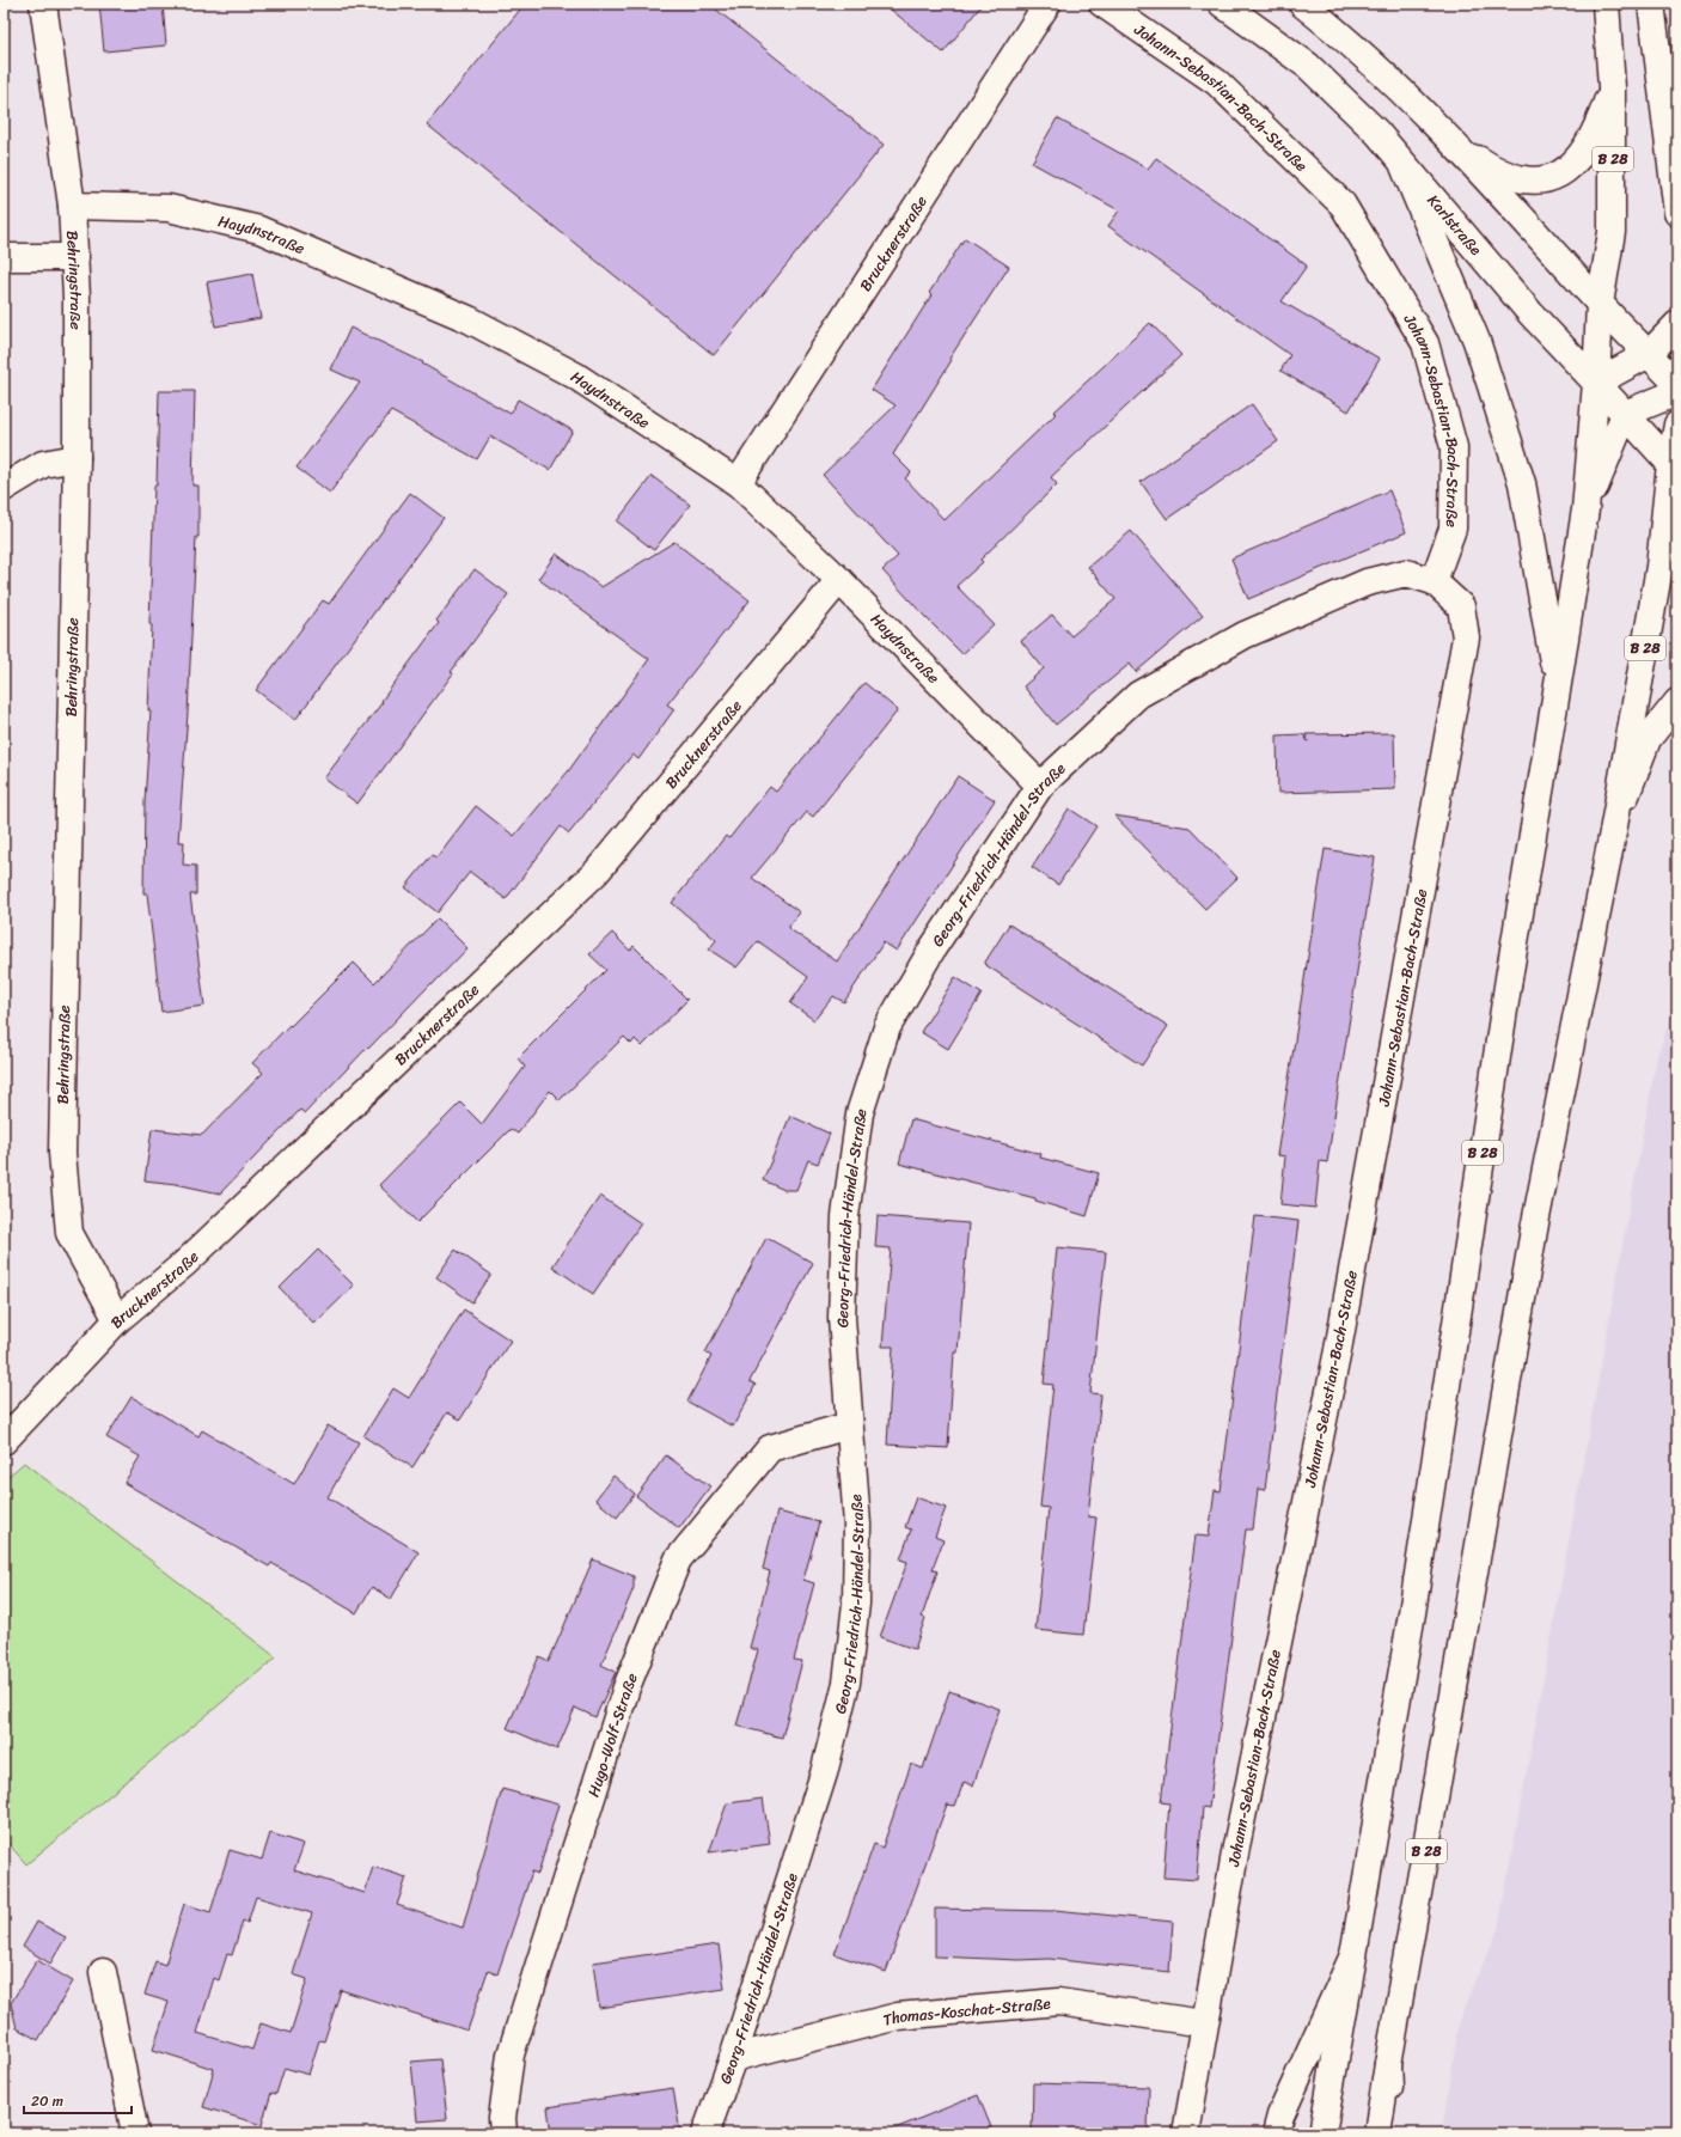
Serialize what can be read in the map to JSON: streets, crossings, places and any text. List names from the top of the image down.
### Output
{
  "streets": {
    "main road": [
      "Johann-Sebastian-Bach-Straße",
      "B 28",
      "Karlstraße",
      "Haydnstraße",
      "Brucknerstraße",
      "Behringstraße",
      "Georg-Friedrich-Händel-Straße",
      "Hugo-Wolf-Straße",
      "Thomas-Koschat-Straße"
    ]
  },
  "crossings": [
    ["Johann-Sebastian-Bach-Straße", "Georg-Friedrich-Händel-Straße"],
    ["Johann-Sebastian-Bach-Straße", "Thomas-Koschat-Straße"],
    ["B 28", "Karlstraße"],
    ["Haydnstraße", "Brucknerstraße"],
    ["Haydnstraße", "Behringstraße"],
    ["Haydnstraße", "Georg-Friedrich-Händel-Straße"],
    ["Brucknerstraße", "Behringstraße"],
    ["Georg-Friedrich-Händel-Straße", "Hugo-Wolf-Straße"],
    ["Georg-Friedrich-Händel-Straße", "Thomas-Koschat-Straße"]
  ],
  "scale_bar": "20 m"
}
